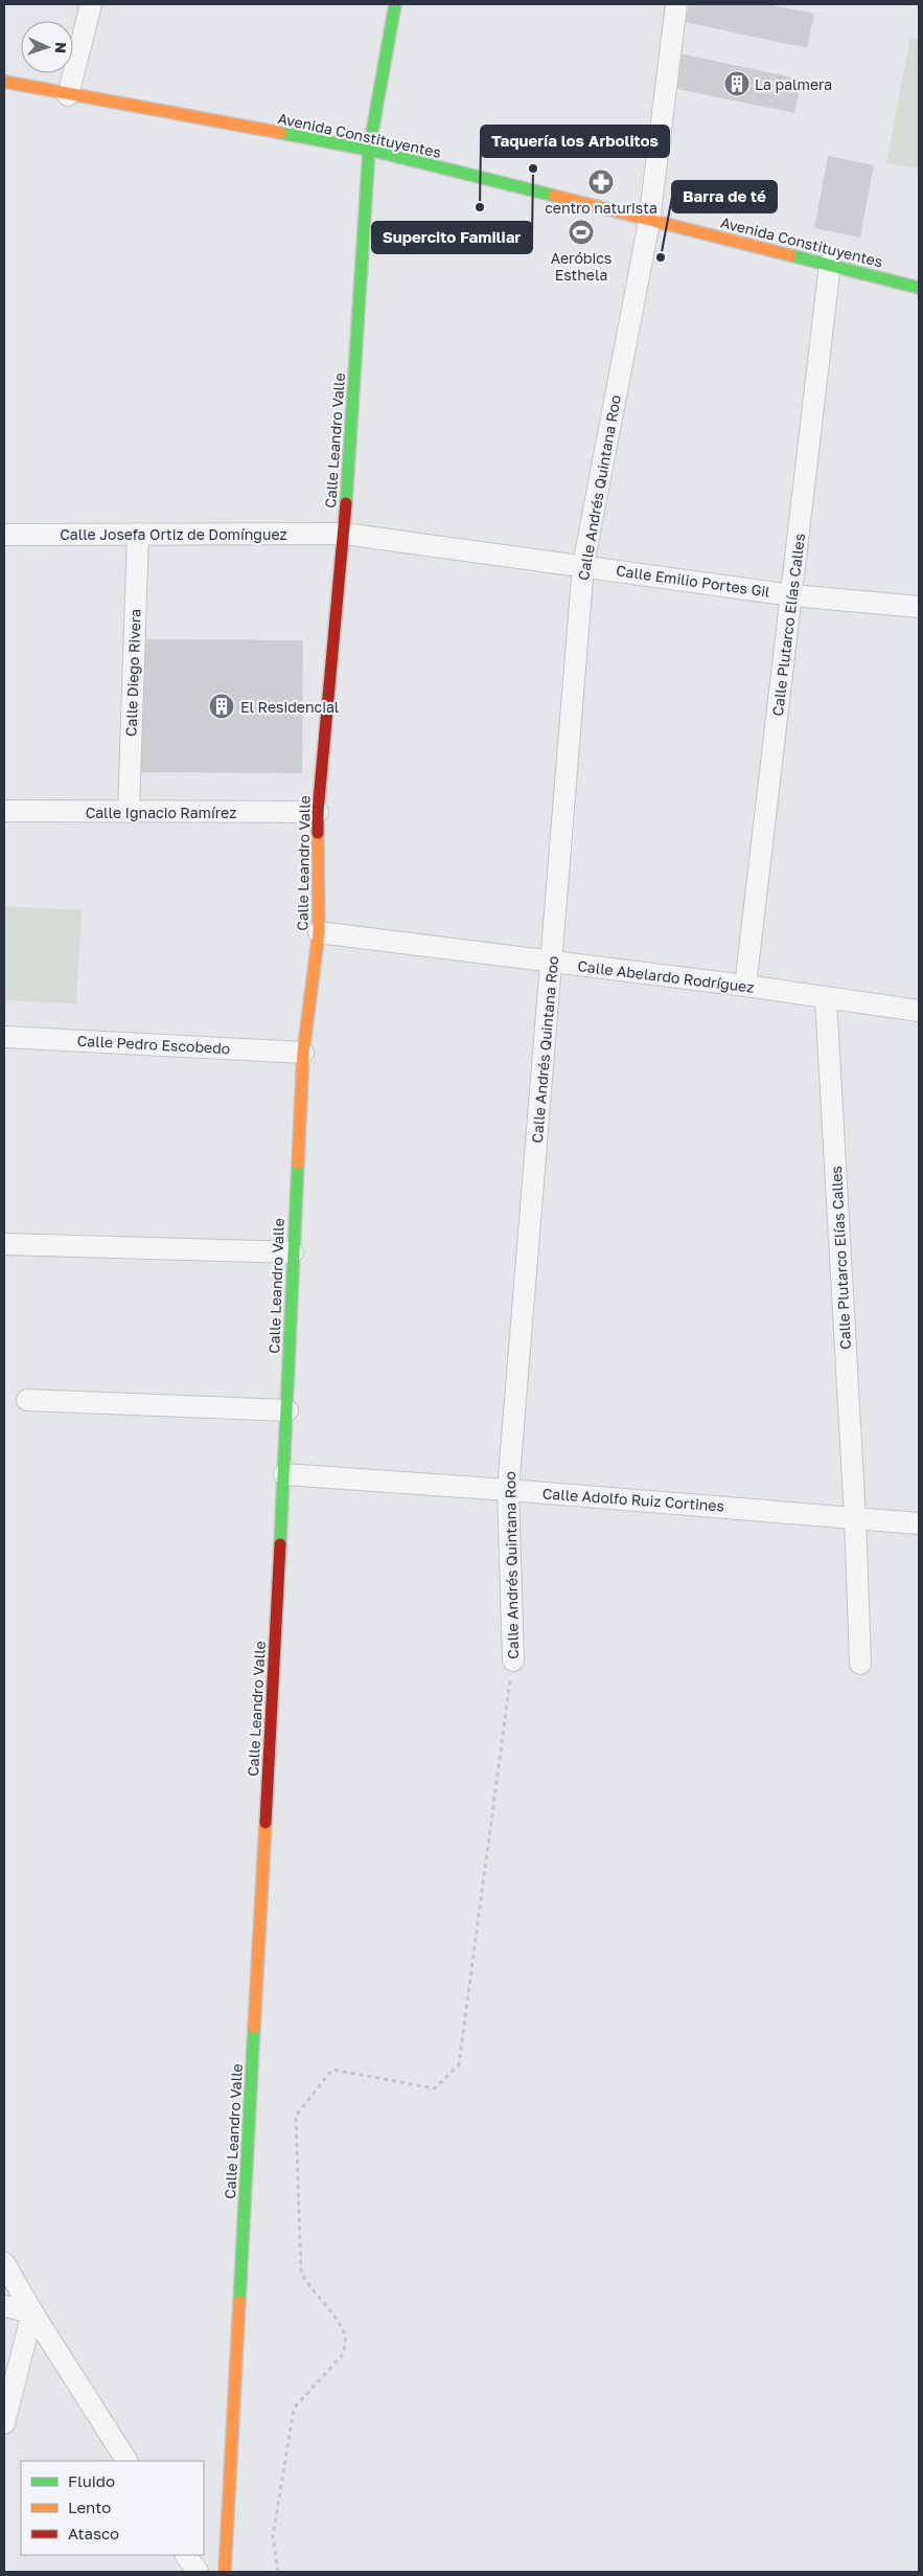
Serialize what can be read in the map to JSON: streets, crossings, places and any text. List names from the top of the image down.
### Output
{
  "streets": {
    "street": [
      "Avenida Constituyentes",
      "Calle Leandro Valle",
      "Calle Andrés Quintana Roo",
      "Calle Josefa Ortiz de Domínguez",
      "Calle Emilio Portes Gil",
      "Calle Plutarco Elías Calles",
      "Calle Diego Rivera",
      "Calle Ignacio Ramírez",
      "Calle Abelardo Rodríguez",
      "Calle Pedro Escobedo",
      "Calle Adolfo Ruiz Cortines"
    ]
  },
  "crossings": [
    ["Avenida Constituyentes", "Calle Leandro Valle"],
    ["Avenida Constituyentes", "Calle Andrés Quintana Roo"],
    ["Avenida Constituyentes", "Calle Plutarco Elías Calles"],
    ["Calle Leandro Valle", "Calle Josefa Ortiz de Domínguez"],
    ["Calle Leandro Valle", "Calle Emilio Portes Gil"],
    ["Calle Leandro Valle", "Calle Ignacio Ramírez"],
    ["Calle Leandro Valle", "Calle Abelardo Rodríguez"],
    ["Calle Leandro Valle", "Calle Pedro Escobedo"],
    ["Calle Leandro Valle", "Calle Adolfo Ruiz Cortines"],
    ["Calle Andrés Quintana Roo", "Calle Emilio Portes Gil"],
    ["Calle Andrés Quintana Roo", "Calle Abelardo Rodríguez"],
    ["Calle Andrés Quintana Roo", "Calle Adolfo Ruiz Cortines"],
    ["Calle Josefa Ortiz de Domínguez", "Calle Emilio Portes Gil"],
    ["Calle Josefa Ortiz de Domínguez", "Calle Diego Rivera"],
    ["Calle Emilio Portes Gil", "Calle Plutarco Elías Calles"],
    ["Calle Plutarco Elías Calles", "Calle Abelardo Rodríguez"],
    ["Calle Plutarco Elías Calles", "Calle Adolfo Ruiz Cortines"],
    ["Calle Diego Rivera", "Calle Ignacio Ramírez"]
  ],
  "places": {
    "building": ["La palmera", "El Residencial"],
    "other": ["Supercito Familiar", "Taquería los Arbolitos", "Barra de té"],
    "pharmacy": ["centro naturista"],
    "sports": ["Aeróbics Esthela"]
  },
  "legend": ["Fluido", "Lento", "Atasco"],
  "north": "right"
}
